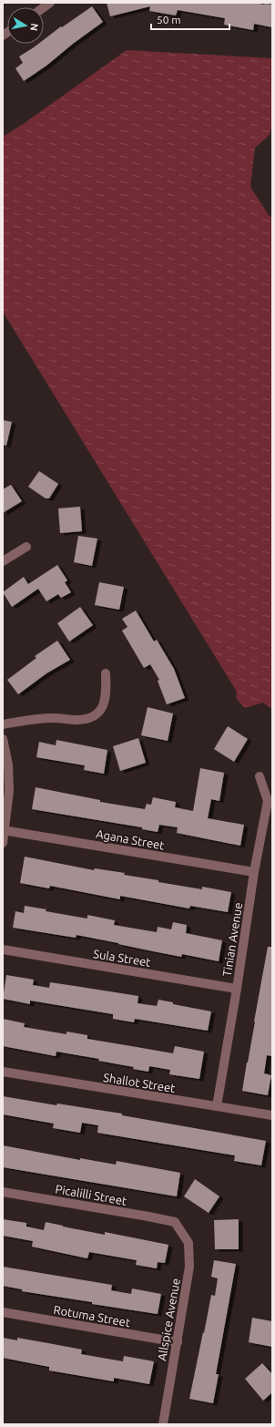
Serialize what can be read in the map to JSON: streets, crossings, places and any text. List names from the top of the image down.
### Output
{
  "streets": {
    "street": [
      "Agana Street",
      "Tinian Avenue",
      "Sula Street",
      "Shallot Street",
      "Picalilli Street",
      "Rotuma Street",
      "Allspice Avenue"
    ]
  },
  "crossings": [
    ["Agana Street", "Tinian Avenue"],
    ["Tinian Avenue", "Sula Street"],
    ["Tinian Avenue", "Shallot Street"],
    ["Picalilli Street", "Allspice Avenue"],
    ["Rotuma Street", "Allspice Avenue"]
  ],
  "scale_bar": "50 m",
  "north": "right"
}
